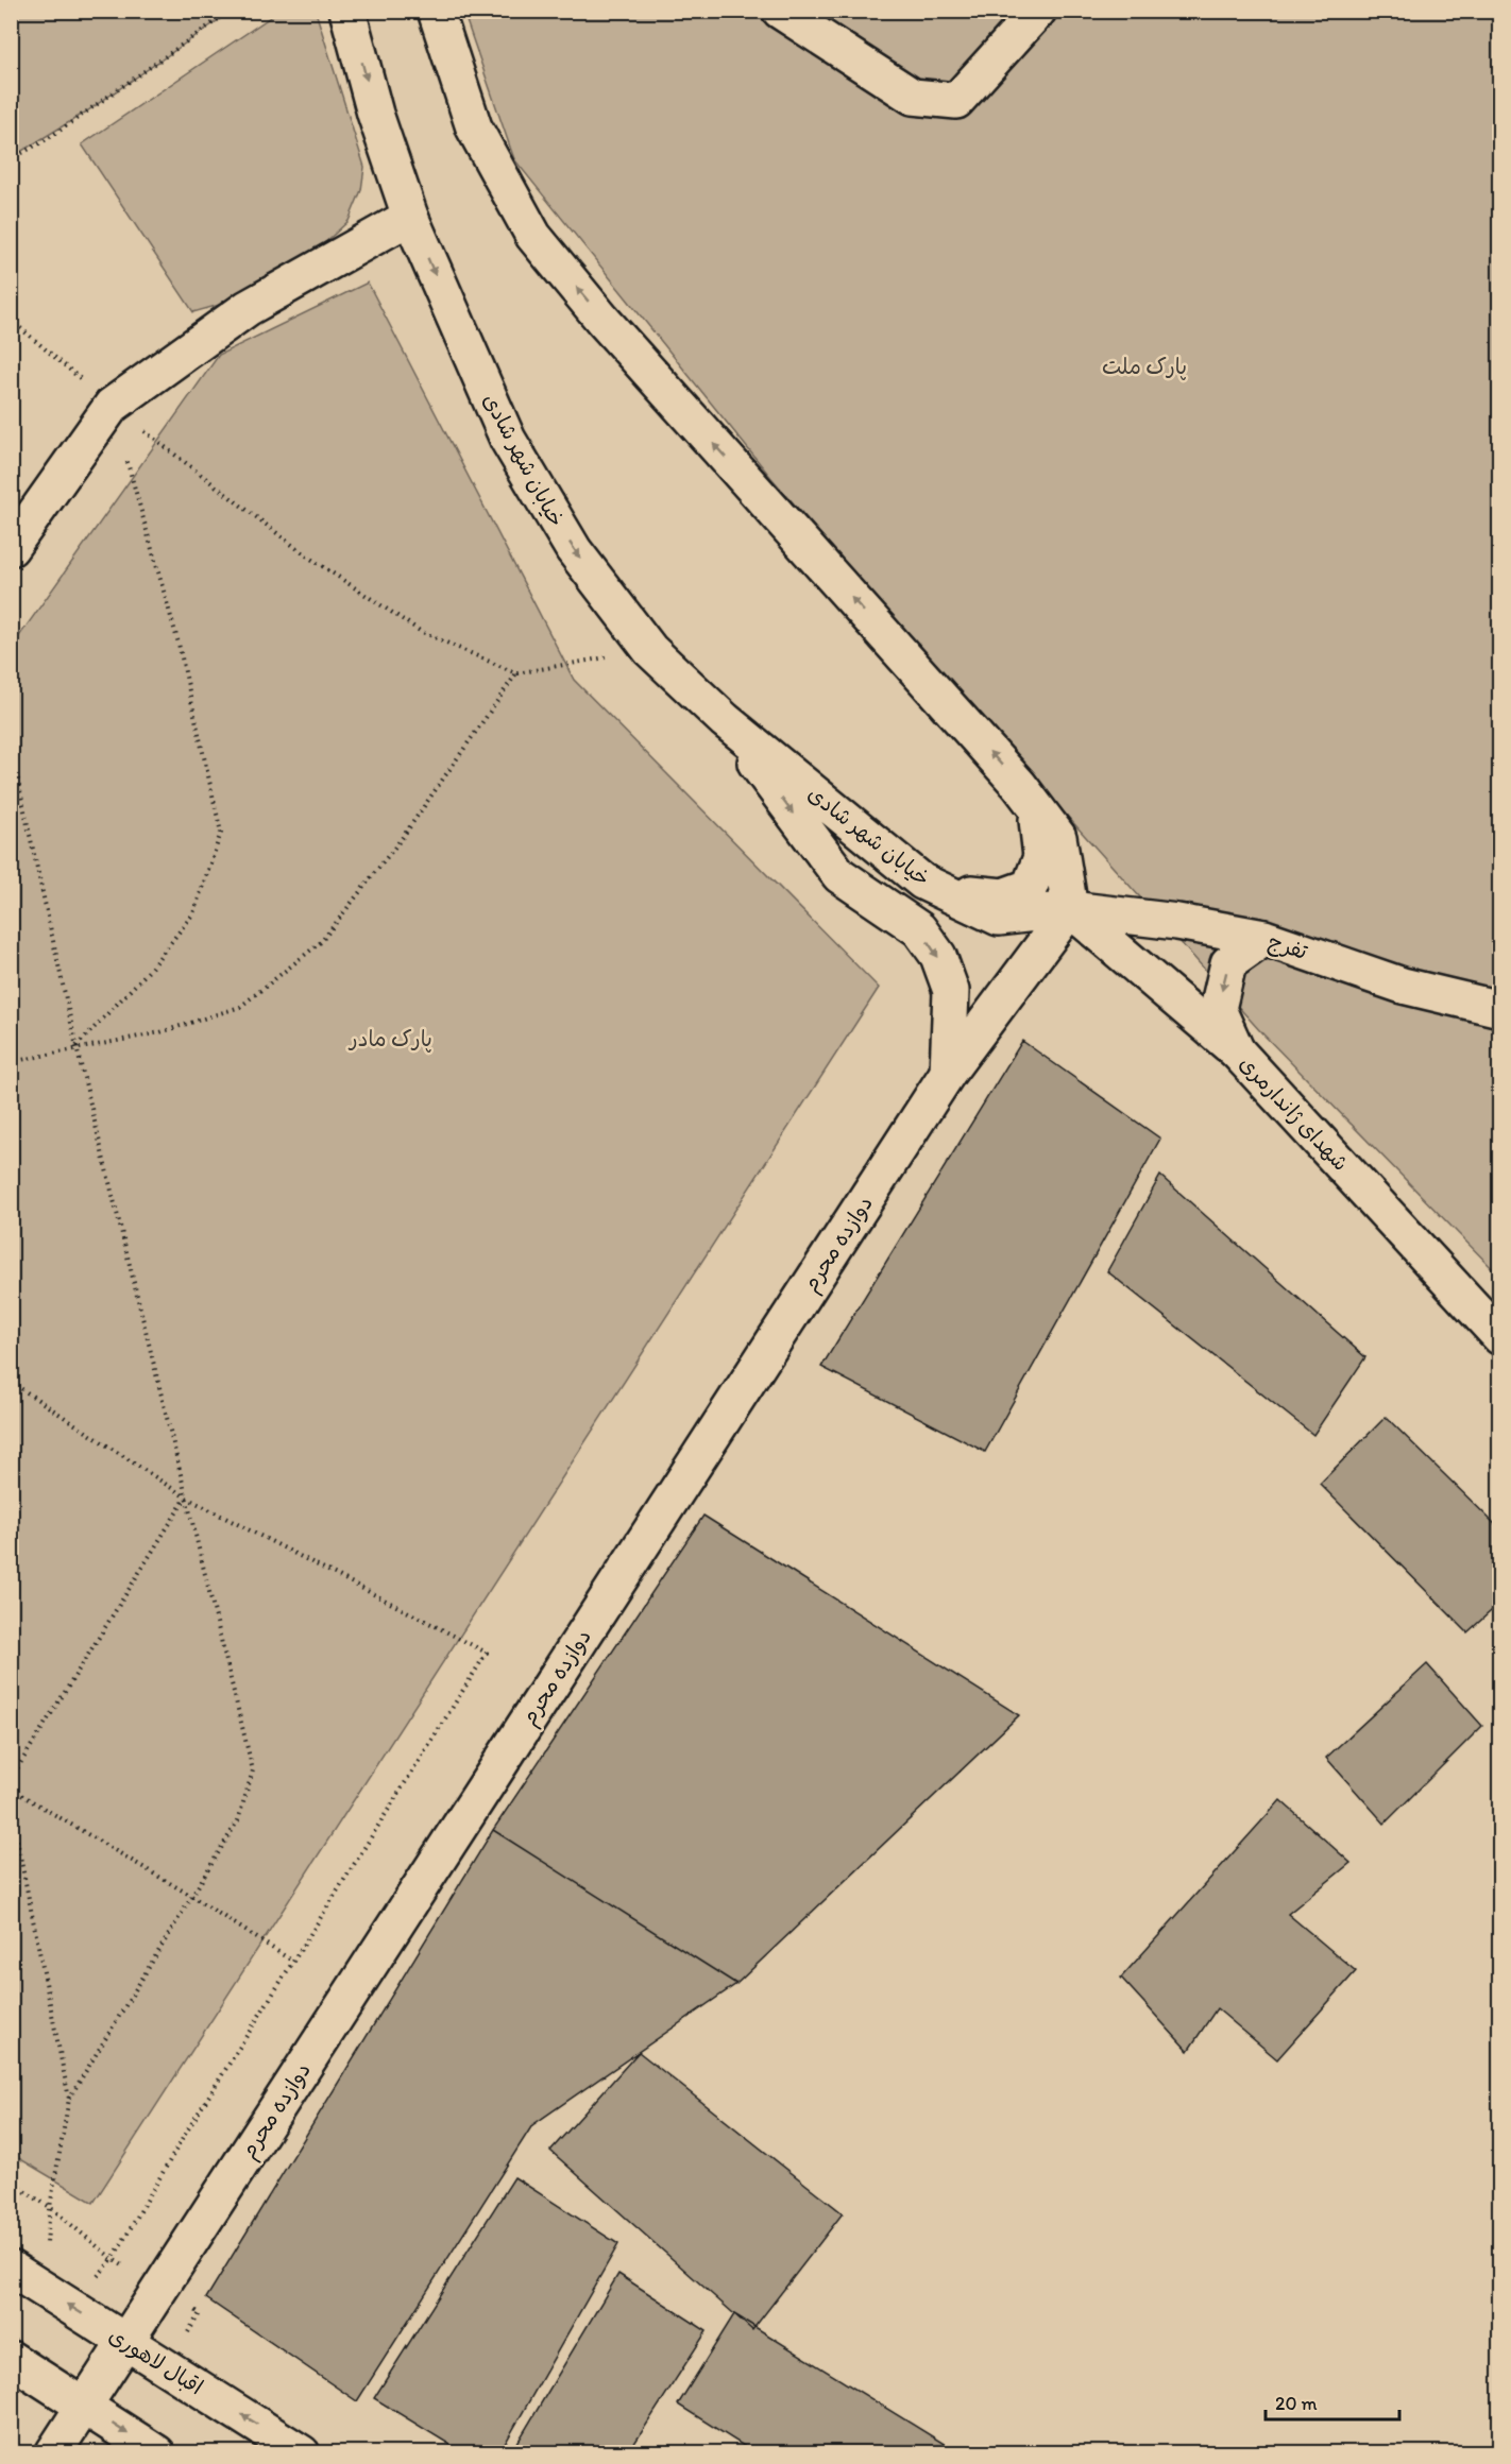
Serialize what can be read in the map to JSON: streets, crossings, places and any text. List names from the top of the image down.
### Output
{
  "streets": {
    "main road": [
      "خیابان شهر شادی",
      "تفرج",
      "شهدای ژاندارمری",
      "دوازده محرم",
      "اقبال لاهوری"
    ]
  },
  "crossings": [
    ["خیابان شهر شادی", "تفرج"],
    ["خیابان شهر شادی", "شهدای ژاندارمری"],
    ["خیابان شهر شادی", "دوازده محرم"],
    ["تفرج", "شهدای ژاندارمری"],
    ["تفرج", "دوازده محرم"],
    ["شهدای ژاندارمری", "دوازده محرم"],
    ["دوازده محرم", "اقبال لاهوری"]
  ],
  "parks": ["پارک ملت", "پارک مادر"],
  "scale_bar": "20 m"
}
